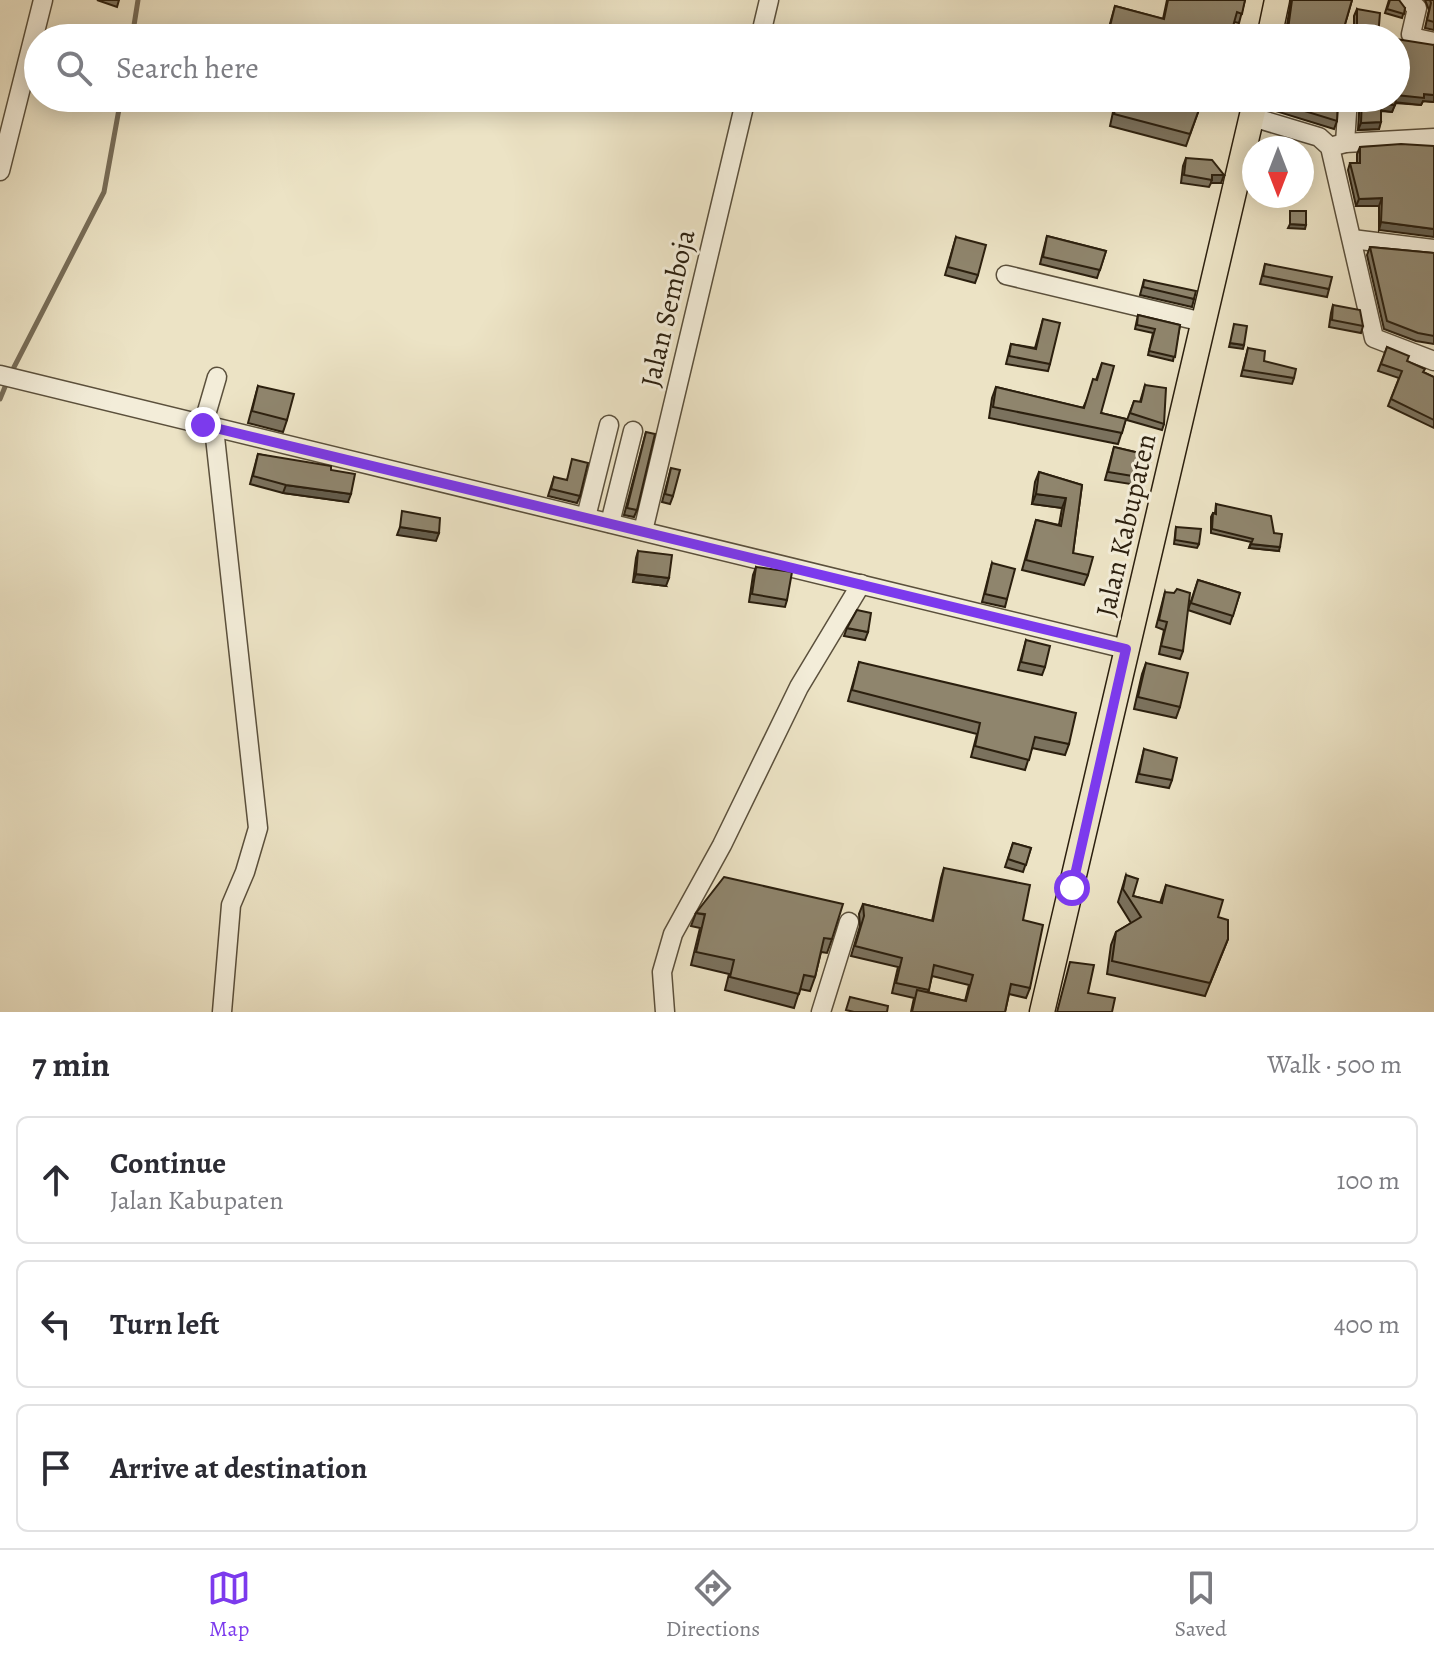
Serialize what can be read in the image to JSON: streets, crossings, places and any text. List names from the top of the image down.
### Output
{
  "streets": {
    "main road": ["Jalan Kabupaten"],
    "street": ["Jalan Semboja"]
  },
  "north": "bottom",
  "page": {
    "search": "Search here",
    "heading": ["7 min", "Walk · 500 m"],
    "list": [
      ["Continue", "Jalan Kabupaten", "100 m"],
      ["Turn left", "400 m"],
      "Arrive at destination"
    ],
    "nav": ["Map", "Directions", "Saved"]
  }
}
